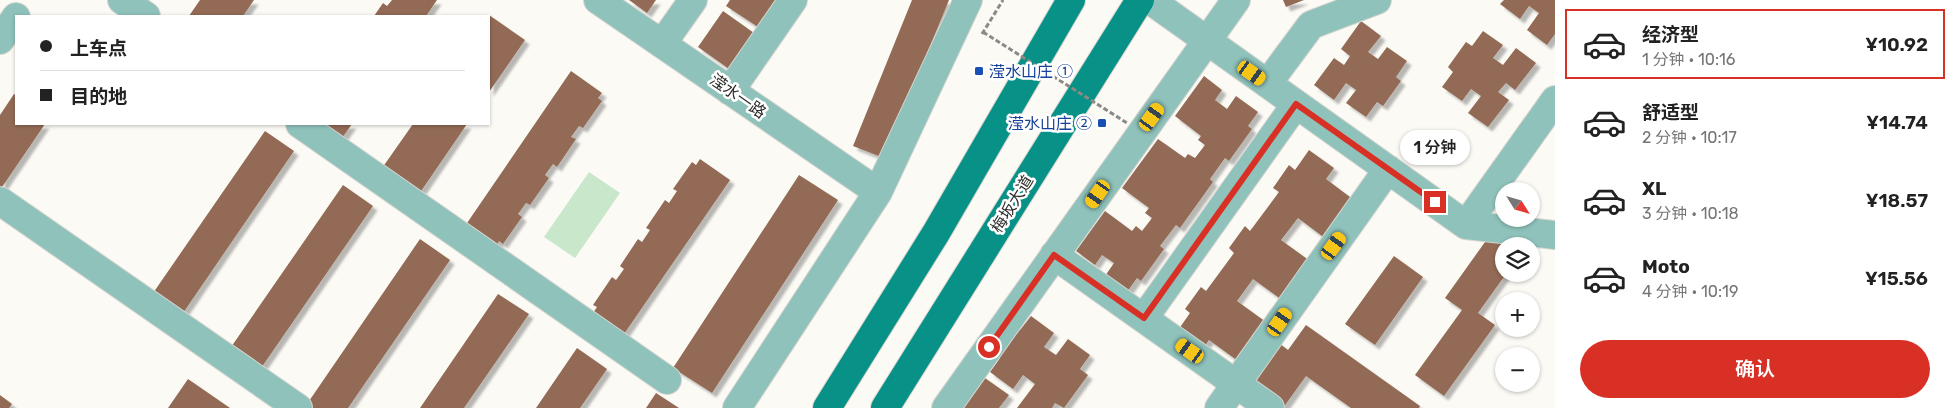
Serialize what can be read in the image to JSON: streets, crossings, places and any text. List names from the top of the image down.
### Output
{
  "streets": {
    "main road": ["梅坂大道"],
    "street": ["滢水一路"]
  },
  "places": {
    "transit": ["滢水山庄 ①", "滢水山庄 ②"]
  },
  "north": "bottom right",
  "page": {
    "list": [
      {
        "name": "经济型",
        "note": "1 分钟 · 10:16",
        "value": "¥10.92"
      },
      {
        "name": "舒适型",
        "note": "2 分钟 · 10:17",
        "value": "¥14.74"
      },
      {
        "name": "XL",
        "note": "3 分钟 · 10:18",
        "value": "¥18.57"
      },
      {
        "name": "Moto",
        "note": "4 分钟 · 10:19",
        "value": "¥15.56"
      }
    ],
    "banner": ["上车点", "目的地"],
    "bubble": "1 分钟",
    "map_buttons": ["+", "−"],
    "buttons": "确认"
  }
}
